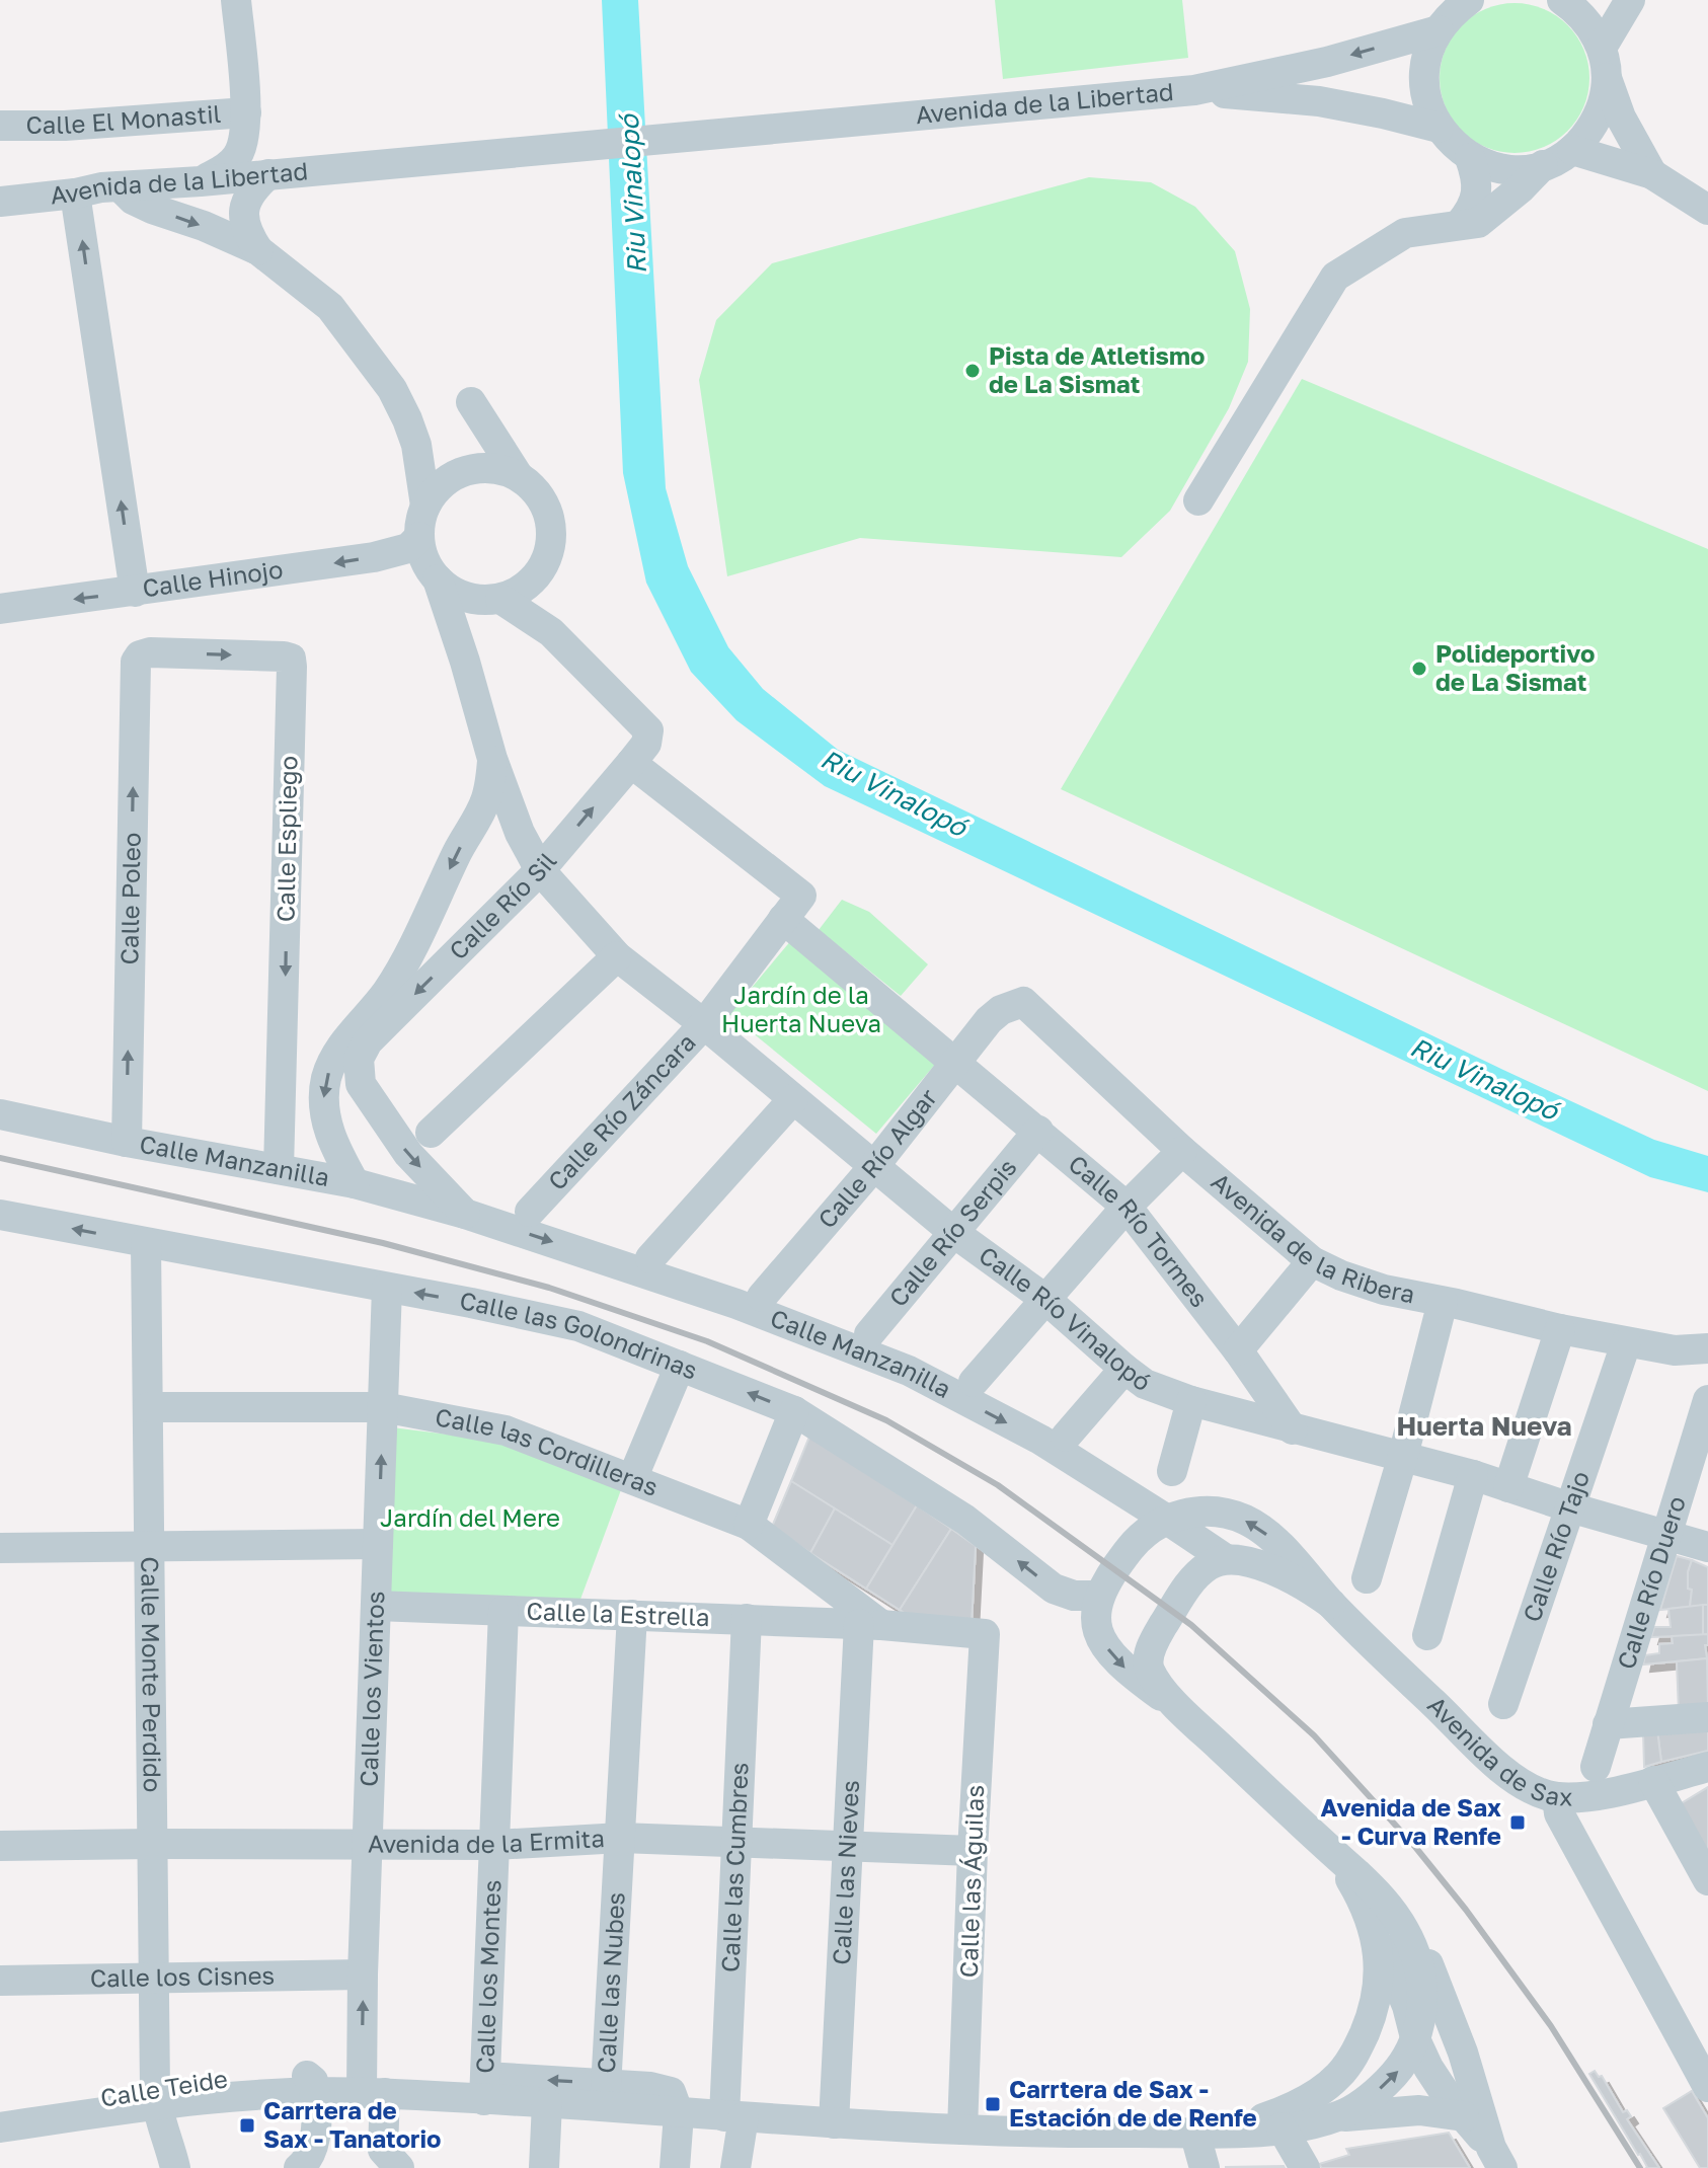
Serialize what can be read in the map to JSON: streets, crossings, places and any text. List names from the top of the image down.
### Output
{
  "streets": {
    "street": [
      "Avenida de la Libertad",
      "Calle El Monastil",
      "Calle Hinojo",
      "Calle Espliego",
      "Calle Poleo",
      "Calle Río Sil",
      "Calle Río Záncara",
      "Calle Río Algar",
      "Calle Manzanilla",
      "Calle Río Serpis",
      "Calle Río Tormes",
      "Avenida de la Ribera",
      "Calle Río Vinalopó",
      "Calle las Golondrinas",
      "Calle las Cordilleras",
      "Calle Río Tajo",
      "Calle Río Duero",
      "Calle la Estrella",
      "Calle Monte Perdido",
      "Calle los Vientos",
      "Avenida de Sax",
      "Avenida de la Ermita",
      "Calle las Cumbres",
      "Calle las Nieves",
      "Calle las Águilas",
      "Calle los Montes",
      "Calle los Cisnes",
      "Calle las Nubes",
      "Calle Teide"
    ]
  },
  "crossings": [
    ["Calle Hinojo", "Calle Río Vinalopó"],
    ["Calle Espliego", "Calle Poleo"],
    ["Calle Espliego", "Calle Manzanilla"],
    ["Calle Poleo", "Calle Manzanilla"],
    ["Calle Río Sil", "Calle Manzanilla"],
    ["Calle Río Sil", "Calle Río Vinalopó"],
    ["Calle Río Záncara", "Calle Río Tormes"],
    ["Calle Río Záncara", "Calle Río Vinalopó"],
    ["Calle Río Algar", "Calle Río Tormes"],
    ["Calle Río Algar", "Avenida de la Ribera"],
    ["Calle Río Algar", "Calle Río Vinalopó"],
    ["Calle Río Serpis", "Calle Río Tormes"],
    ["Calle Río Serpis", "Calle Río Vinalopó"],
    ["Calle Río Tormes", "Calle Río Vinalopó"],
    ["Avenida de la Ribera", "Calle Río Tajo"],
    ["Calle Río Vinalopó", "Calle Río Tajo"],
    ["Calle Río Vinalopó", "Calle Río Duero"],
    ["Calle las Golondrinas", "Calle Monte Perdido"],
    ["Calle las Golondrinas", "Calle los Vientos"],
    ["Calle las Cordilleras", "Calle la Estrella"],
    ["Calle las Cordilleras", "Calle Monte Perdido"],
    ["Calle las Cordilleras", "Calle los Vientos"],
    ["Calle las Cordilleras", "Calle las Nieves"],
    ["Calle la Estrella", "Calle los Vientos"],
    ["Calle la Estrella", "Calle las Cumbres"],
    ["Calle la Estrella", "Calle las Nieves"],
    ["Calle la Estrella", "Calle las Águilas"],
    ["Calle la Estrella", "Calle los Montes"],
    ["Calle la Estrella", "Calle las Nubes"],
    ["Calle Monte Perdido", "Avenida de la Ermita"],
    ["Calle Monte Perdido", "Calle los Cisnes"],
    ["Calle Monte Perdido", "Calle Teide"],
    ["Calle los Vientos", "Avenida de la Ermita"],
    ["Calle los Vientos", "Calle los Cisnes"],
    ["Avenida de la Ermita", "Calle las Cumbres"],
    ["Avenida de la Ermita", "Calle las Nieves"],
    ["Avenida de la Ermita", "Calle las Águilas"],
    ["Avenida de la Ermita", "Calle los Montes"],
    ["Avenida de la Ermita", "Calle las Nubes"]
  ],
  "one_way": ["Calle Hinojo", "Calle Poleo", "Calle las Golondrinas"],
  "districts": ["Huerta Nueva"],
  "water": ["Riu Vinalopó"],
  "parks": ["Jardín de la Huerta Nueva", "Jardín del Mere"],
  "places": {
    "other": ["Pista de Atletismo de La Sismat", "Polideportivo de La Sismat"],
    "transit": ["Avenida de Sax - Curva Renfe", "Carrtera de Sax - Estación de de Renfe", "Carrtera de Sax - Tanatorio"]
  }
}
